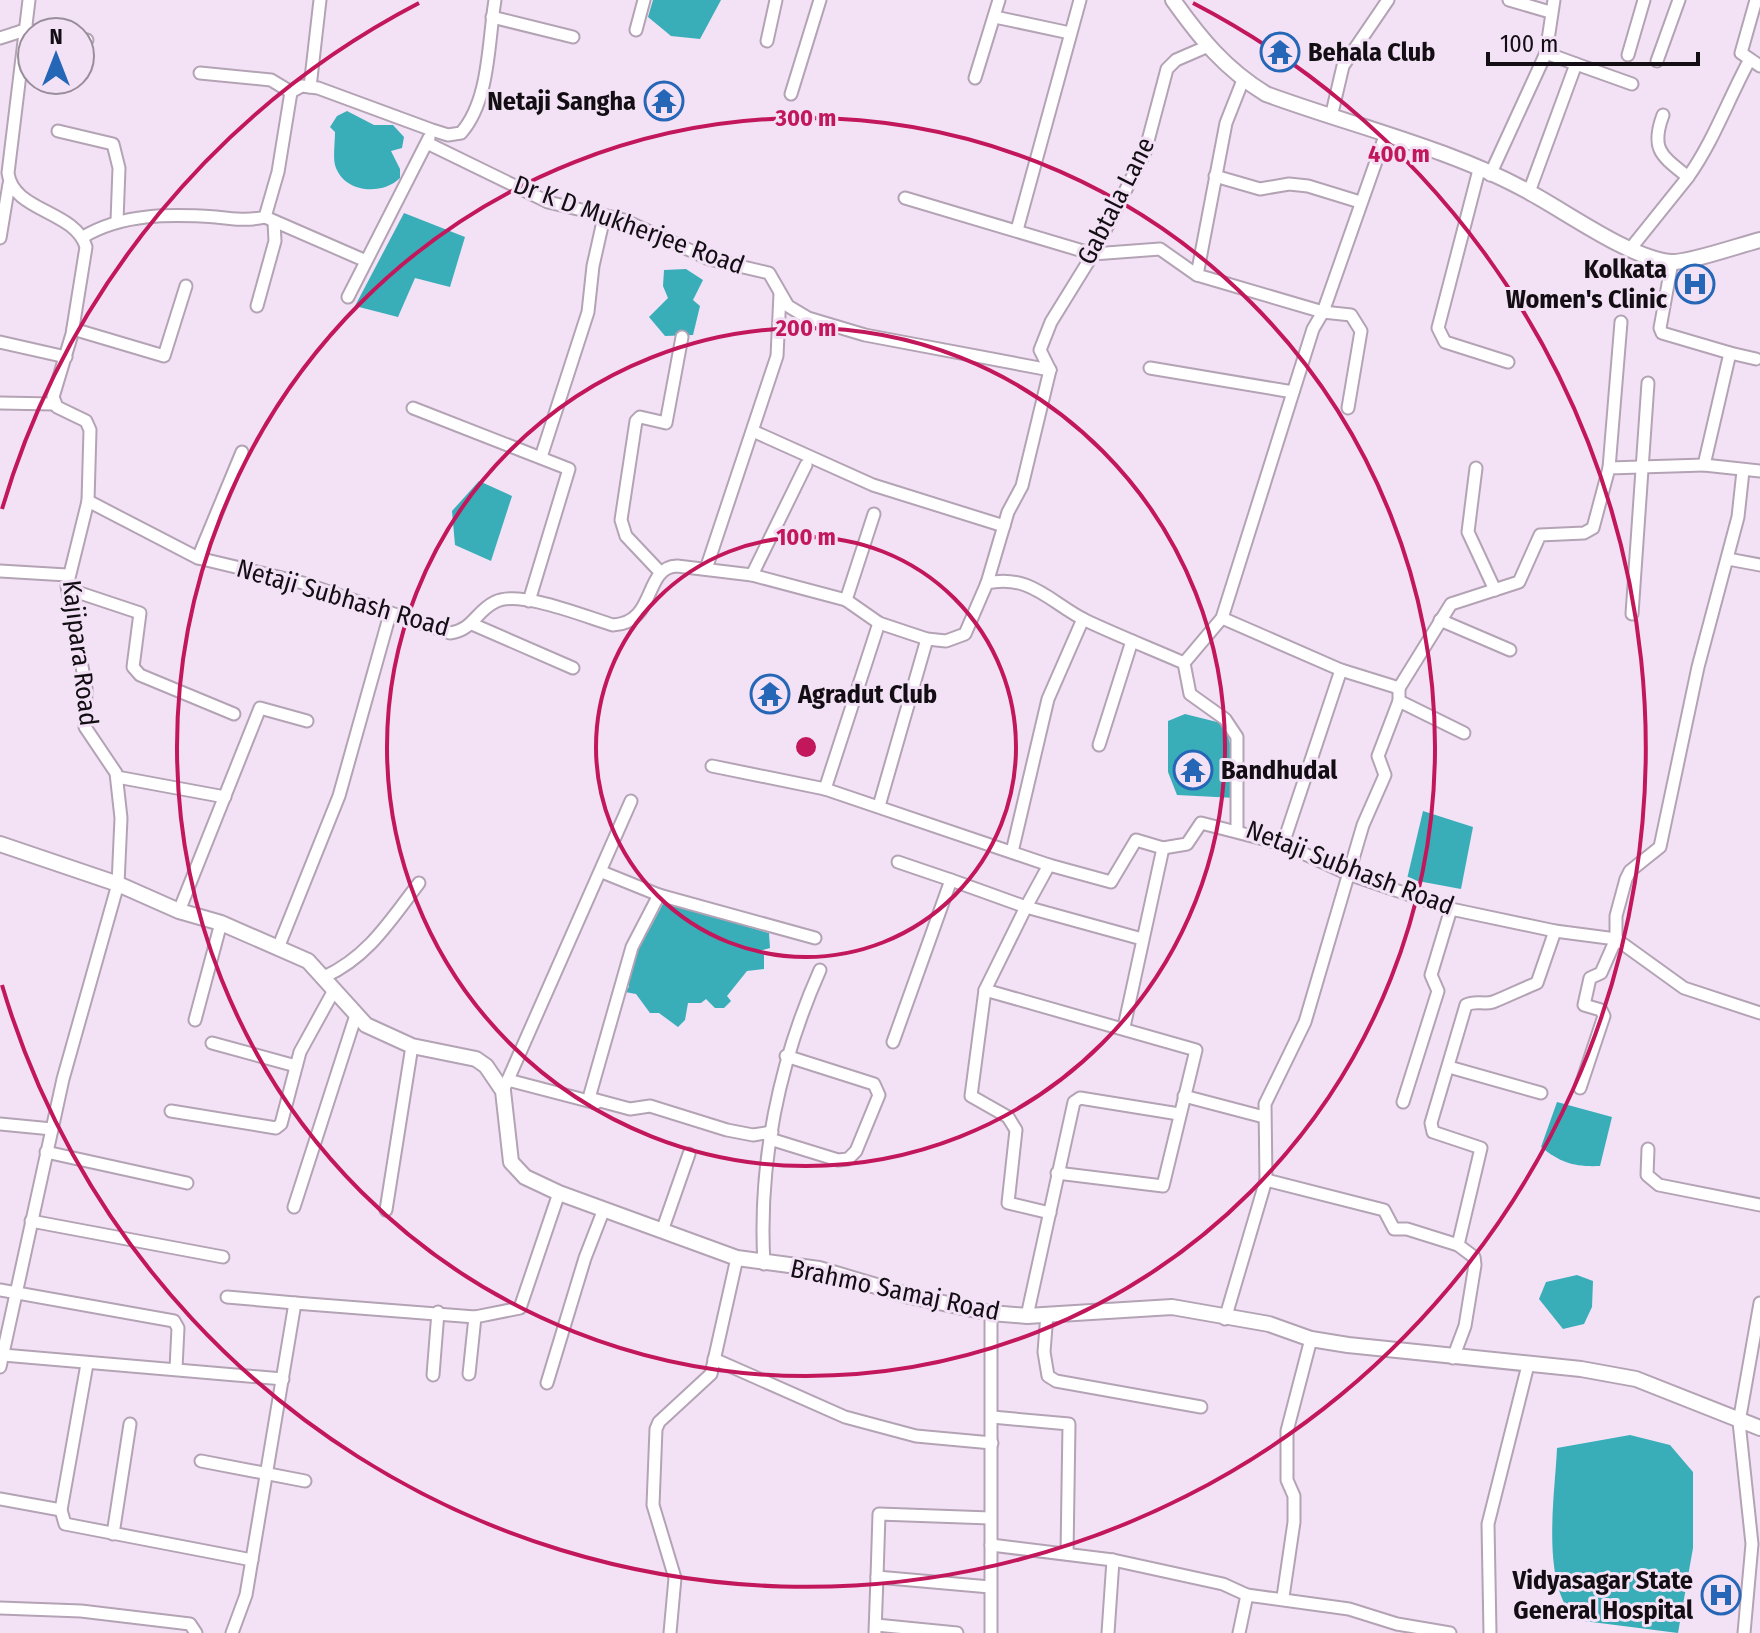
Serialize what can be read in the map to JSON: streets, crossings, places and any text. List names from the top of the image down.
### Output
{
  "streets": {
    "street": [
      "Gabtala Lane",
      "Dr K D Mukherjee Road",
      "Netaji Subhash Road",
      "Kajipara Road",
      "Brahmo Samaj Road"
    ]
  },
  "crossings": [
    ["Gabtala Lane", "Dr K D Mukherjee Road"],
    ["Netaji Subhash Road", "Kajipara Road"]
  ],
  "places": {
    "temple": [
      "Behala Club",
      "Netaji Sangha",
      "Agradut Club",
      "Bandhudal"
    ],
    "hospital": ["Kolkata Women's Clinic", "Vidyasagar State General Hospital"]
  },
  "scale_bar": "100 m",
  "north": "top",
  "rings": [
    "300 m",
    "400 m",
    "200 m",
    "100 m"
  ]
}
